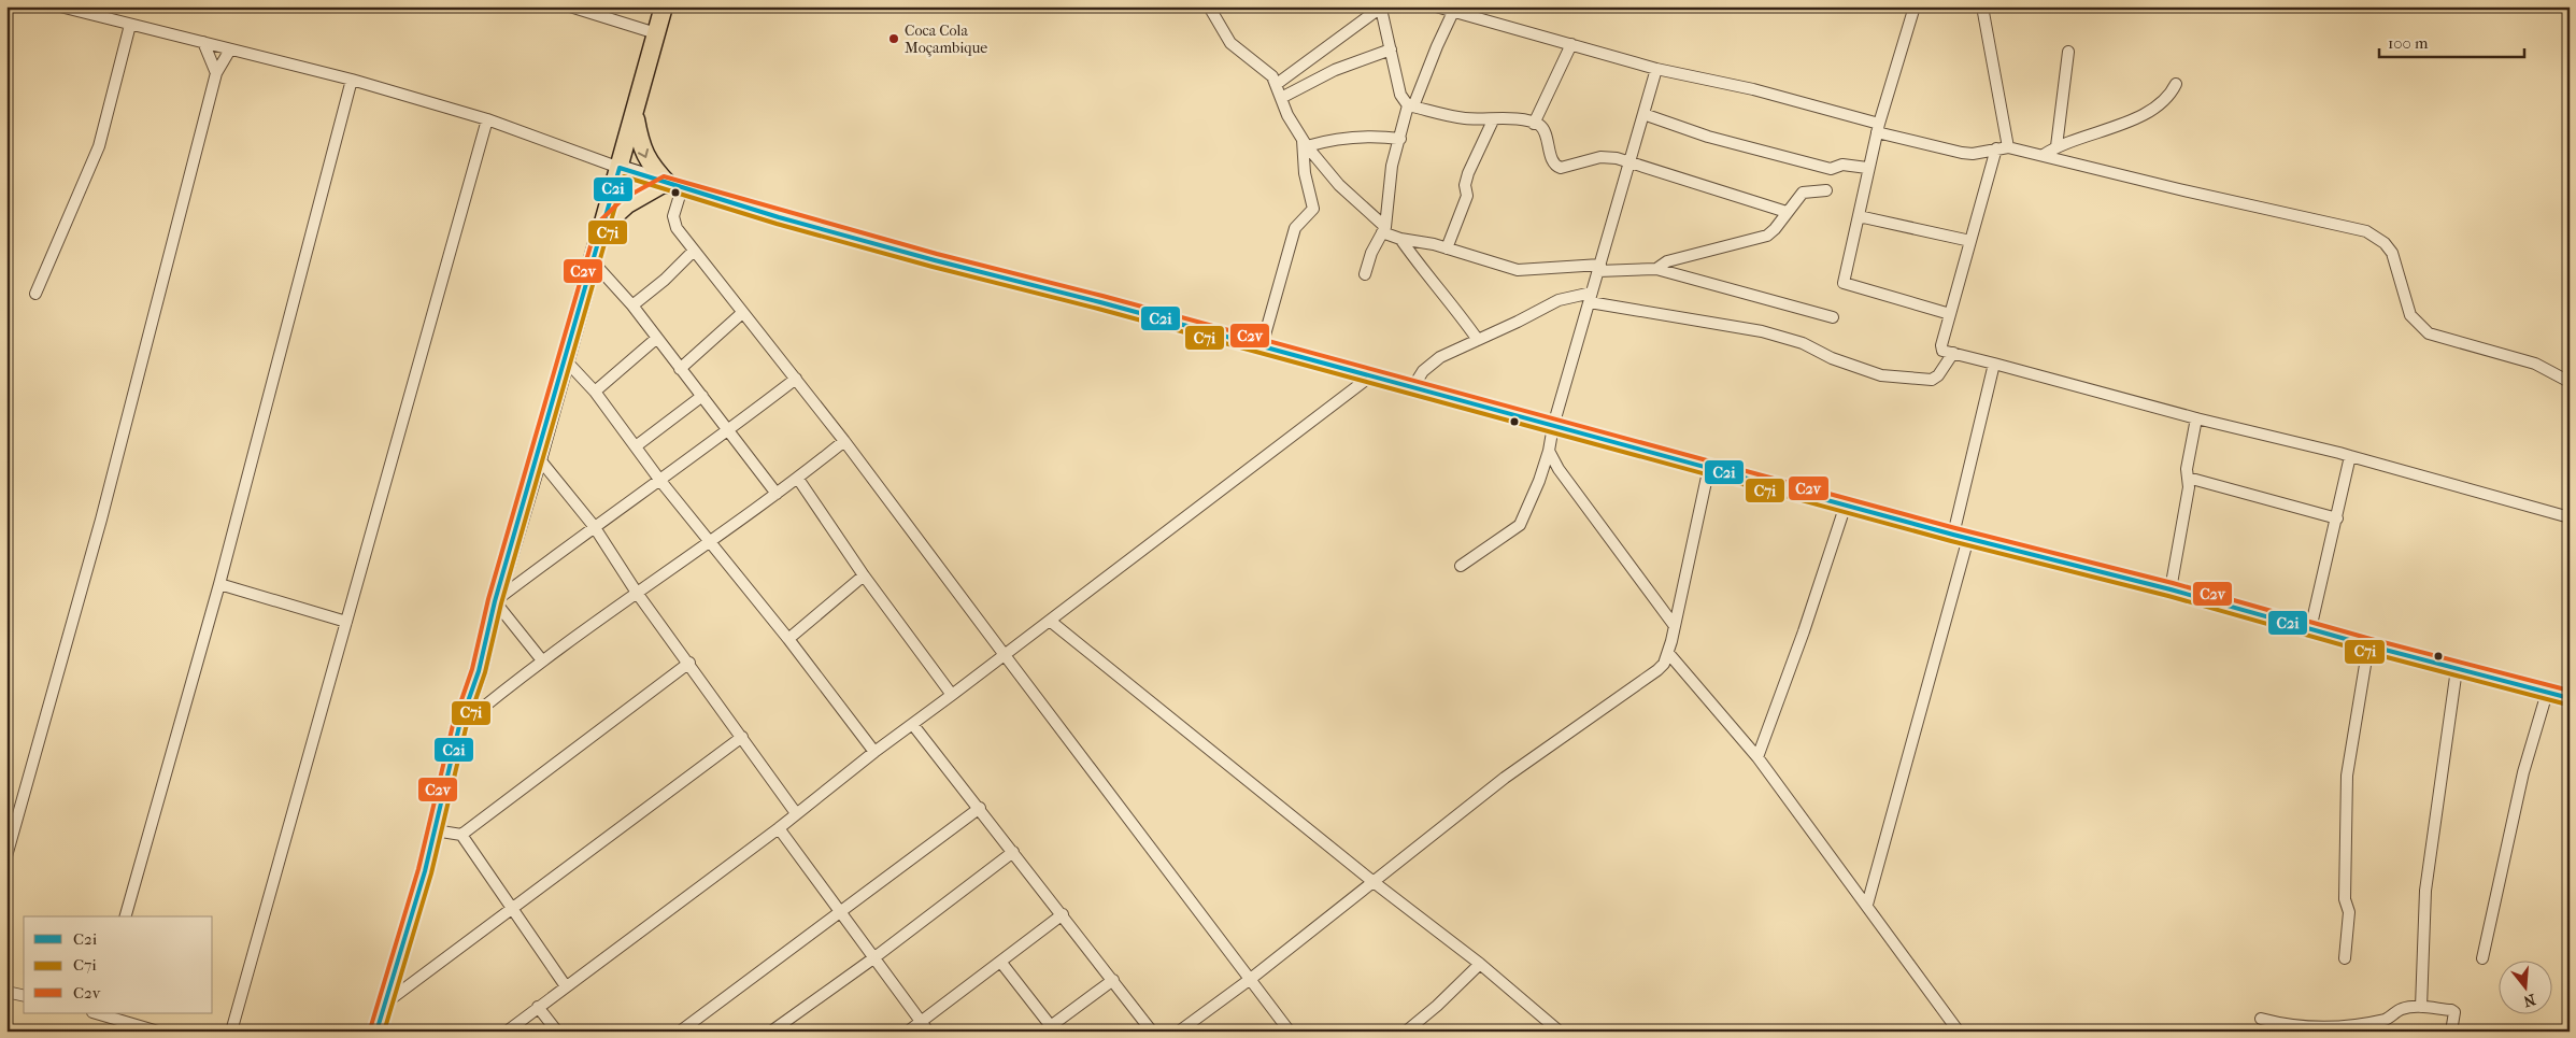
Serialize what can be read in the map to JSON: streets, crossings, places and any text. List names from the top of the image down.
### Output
{
  "places": ["Coca Cola Moçambique"],
  "lines": ["transit line C2i", "transit line C7i", "transit line C2v"],
  "legend": ["C2i", "C7i", "C2v"],
  "scale_bar": "100 m",
  "north": "bottom"
}
